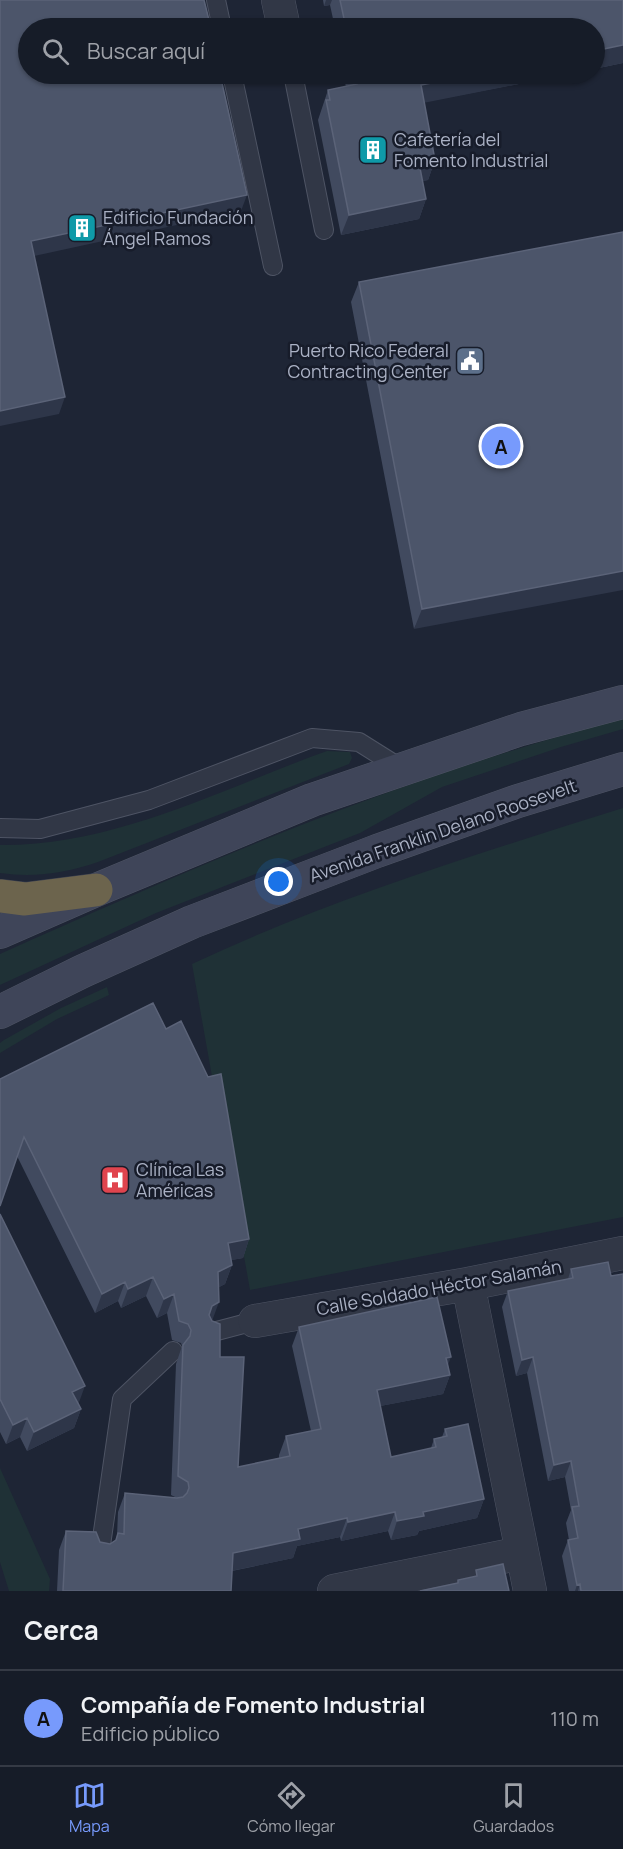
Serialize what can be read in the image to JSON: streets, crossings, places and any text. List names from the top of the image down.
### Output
{
  "streets": {
    "main road": ["Avenida Franklin Delano Roosevelt"],
    "street": ["Calle Soldado Héctor Salamán"]
  },
  "places": {
    "building": ["Cafetería del Fomento Industrial", "Edificio Fundación Ángel Ramos"],
    "public building": ["Puerto Rico Federal Contracting Center"],
    "hospital": ["Clínica Las Américas"]
  },
  "page": {
    "search": "Buscar aquí",
    "pins": "A",
    "heading": "Cerca",
    "list": [
      {
        "mark": "A",
        "name": "Compañía de Fomento Industrial",
        "note": "Edificio público",
        "value": "110 m"
      }
    ],
    "nav": ["Mapa", "Cómo llegar", "Guardados"]
  }
}
